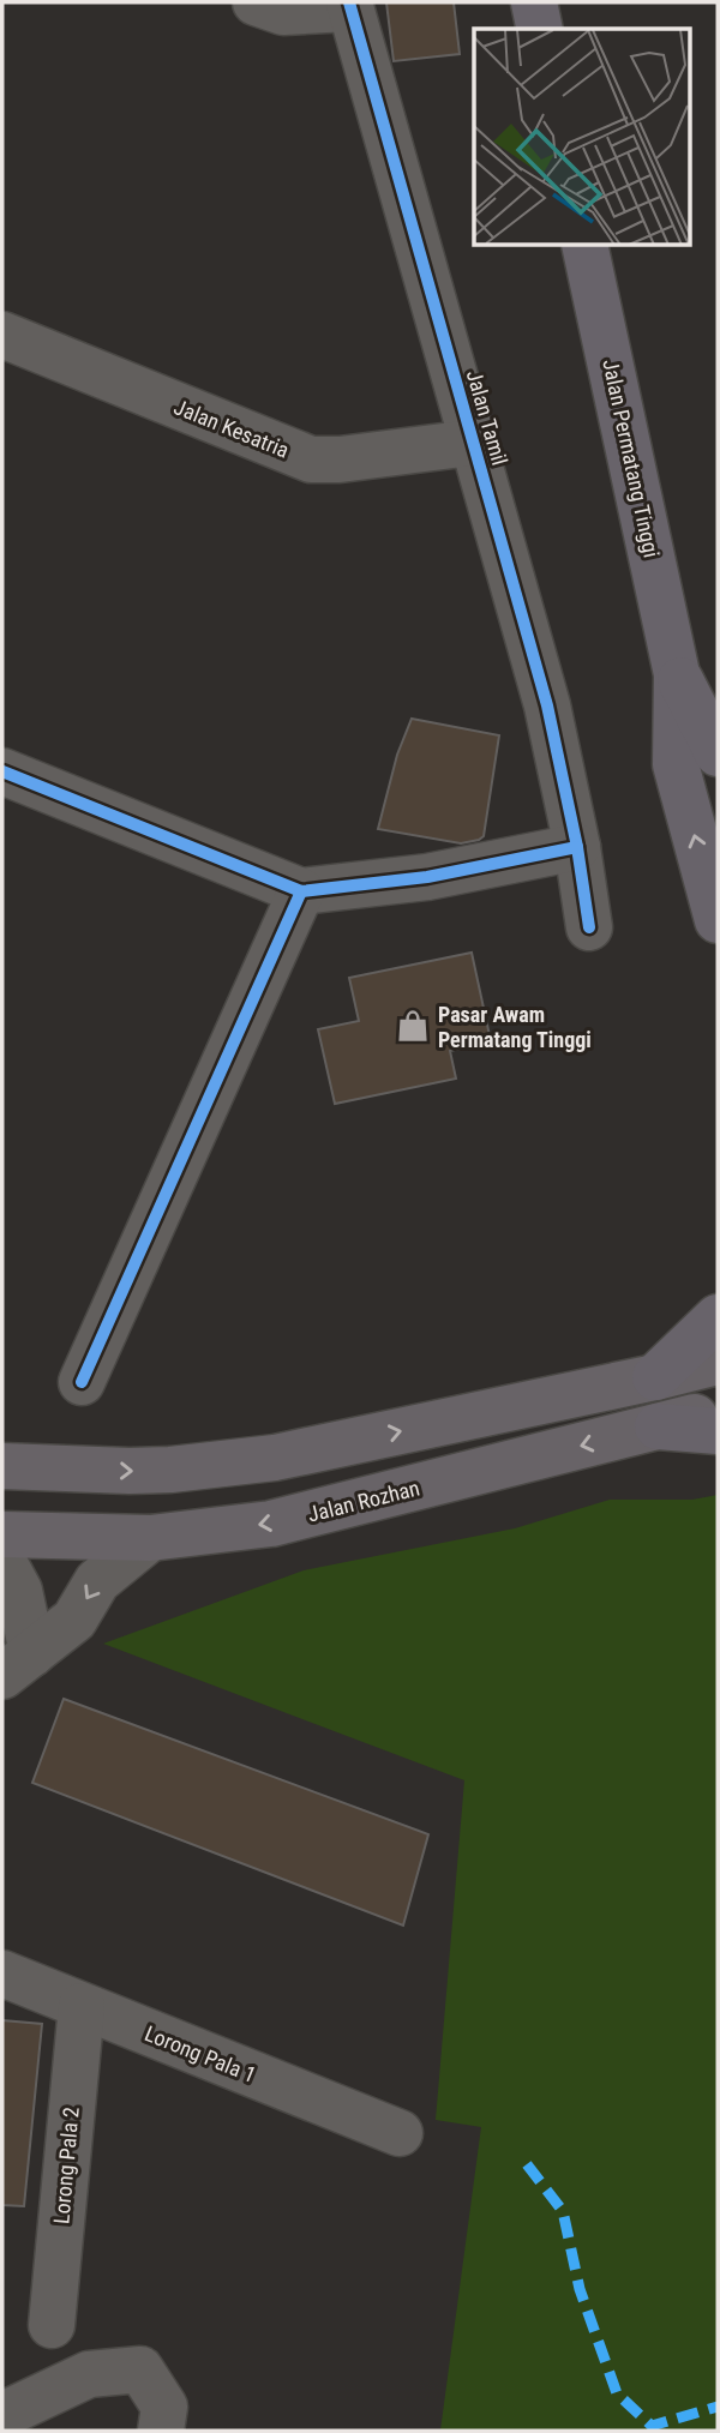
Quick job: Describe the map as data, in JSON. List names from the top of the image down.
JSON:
{
  "streets": {
    "highway": ["Jalan Permatang Tinggi"],
    "main road": ["Jalan Rozhan"],
    "street": [
      "Jalan Tamil",
      "Jalan Kesatria",
      "Lorong Pala 1",
      "Lorong Pala 2"
    ]
  },
  "crossings": [
    ["Jalan Tamil", "Jalan Kesatria"],
    ["Lorong Pala 1", "Lorong Pala 2"]
  ],
  "places": {
    "shop": ["Pasar Awam Permatang Tinggi"]
  }
}
